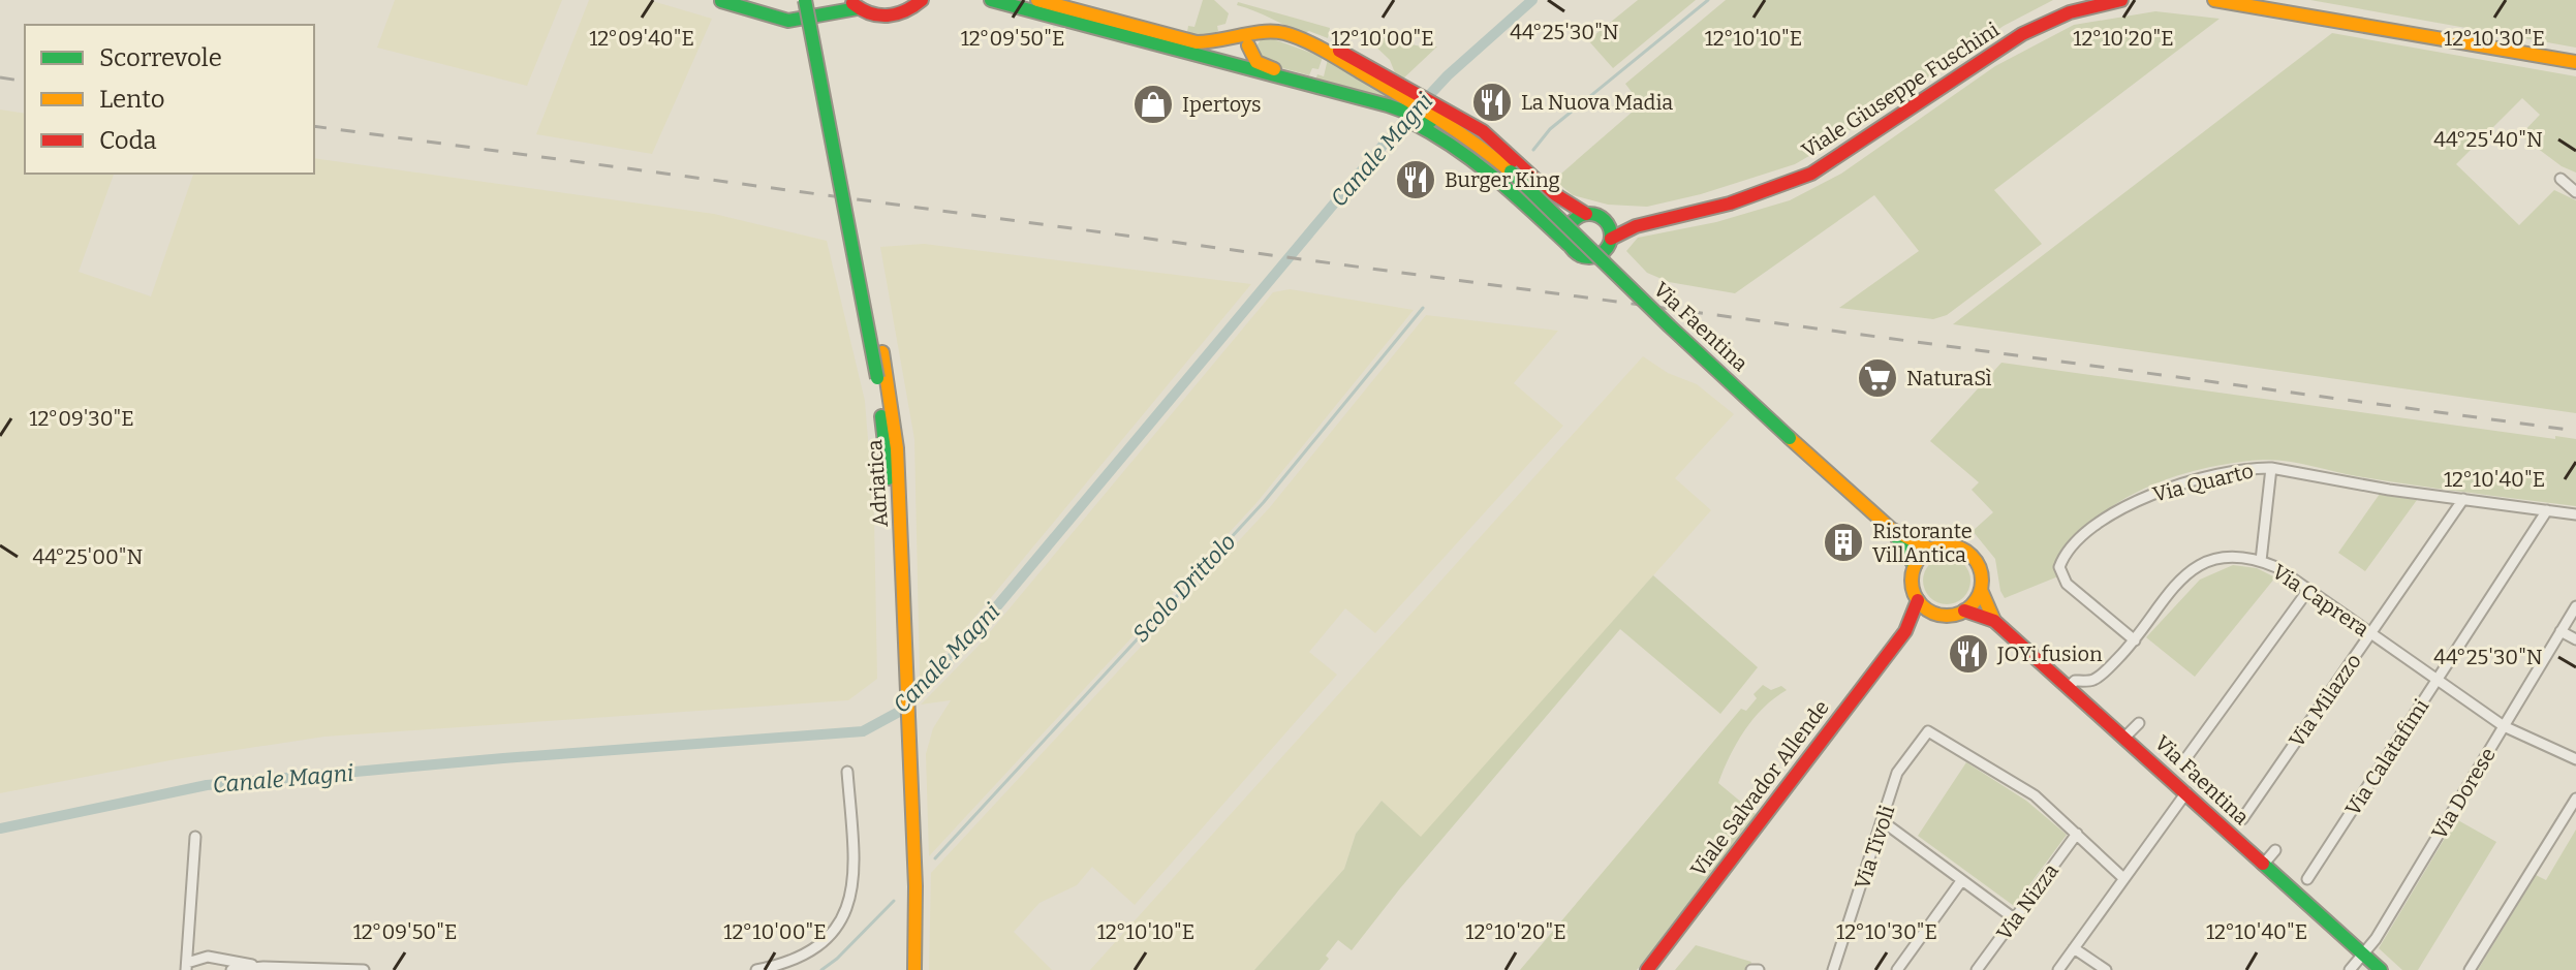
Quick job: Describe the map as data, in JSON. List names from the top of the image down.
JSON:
{
  "streets": {
    "main road": [
      "Viale Giuseppe Fuschini",
      "Via Faentina",
      "Adriatica",
      "Viale Salvador Allende"
    ],
    "street": [
      "Via Quarto",
      "Via Caprera",
      "Via Milazzo",
      "Via Calatafimi",
      "Via Dorese",
      "Via Tivoli",
      "Via Nizza"
    ]
  },
  "crossings": [
    ["Via Faentina", "Via Caprera"],
    ["Via Faentina", "Viale Salvador Allende"],
    ["Via Faentina", "Via Dorese"],
    ["Via Quarto", "Via Caprera"],
    ["Via Quarto", "Via Milazzo"],
    ["Via Quarto", "Via Calatafimi"],
    ["Via Caprera", "Via Milazzo"],
    ["Via Caprera", "Via Calatafimi"],
    ["Via Caprera", "Via Dorese"],
    ["Via Tivoli", "Via Nizza"]
  ],
  "water": ["Canale Magni", "Scolo Drittolo"],
  "places": {
    "restaurant": ["La Nuova Madia", "Burger King", "JOYi fusion"],
    "shop": ["Ipertoys"],
    "supermarket": ["NaturaSì"],
    "building": ["Ristorante VillAntica"]
  },
  "legend": ["Scorrevole", "Lento", "Coda"],
  "coordinates": [
    "44°25'30\"N",
    "12°10'20\"E",
    "12°10'30\"E",
    "12°09'40\"E",
    "12°09'50\"E",
    "12°10'00\"E",
    "12°10'10\"E",
    "44°25'40\"N",
    "12°09'30\"E",
    "12°10'40\"E",
    "44°25'00\"N"
  ]
}
